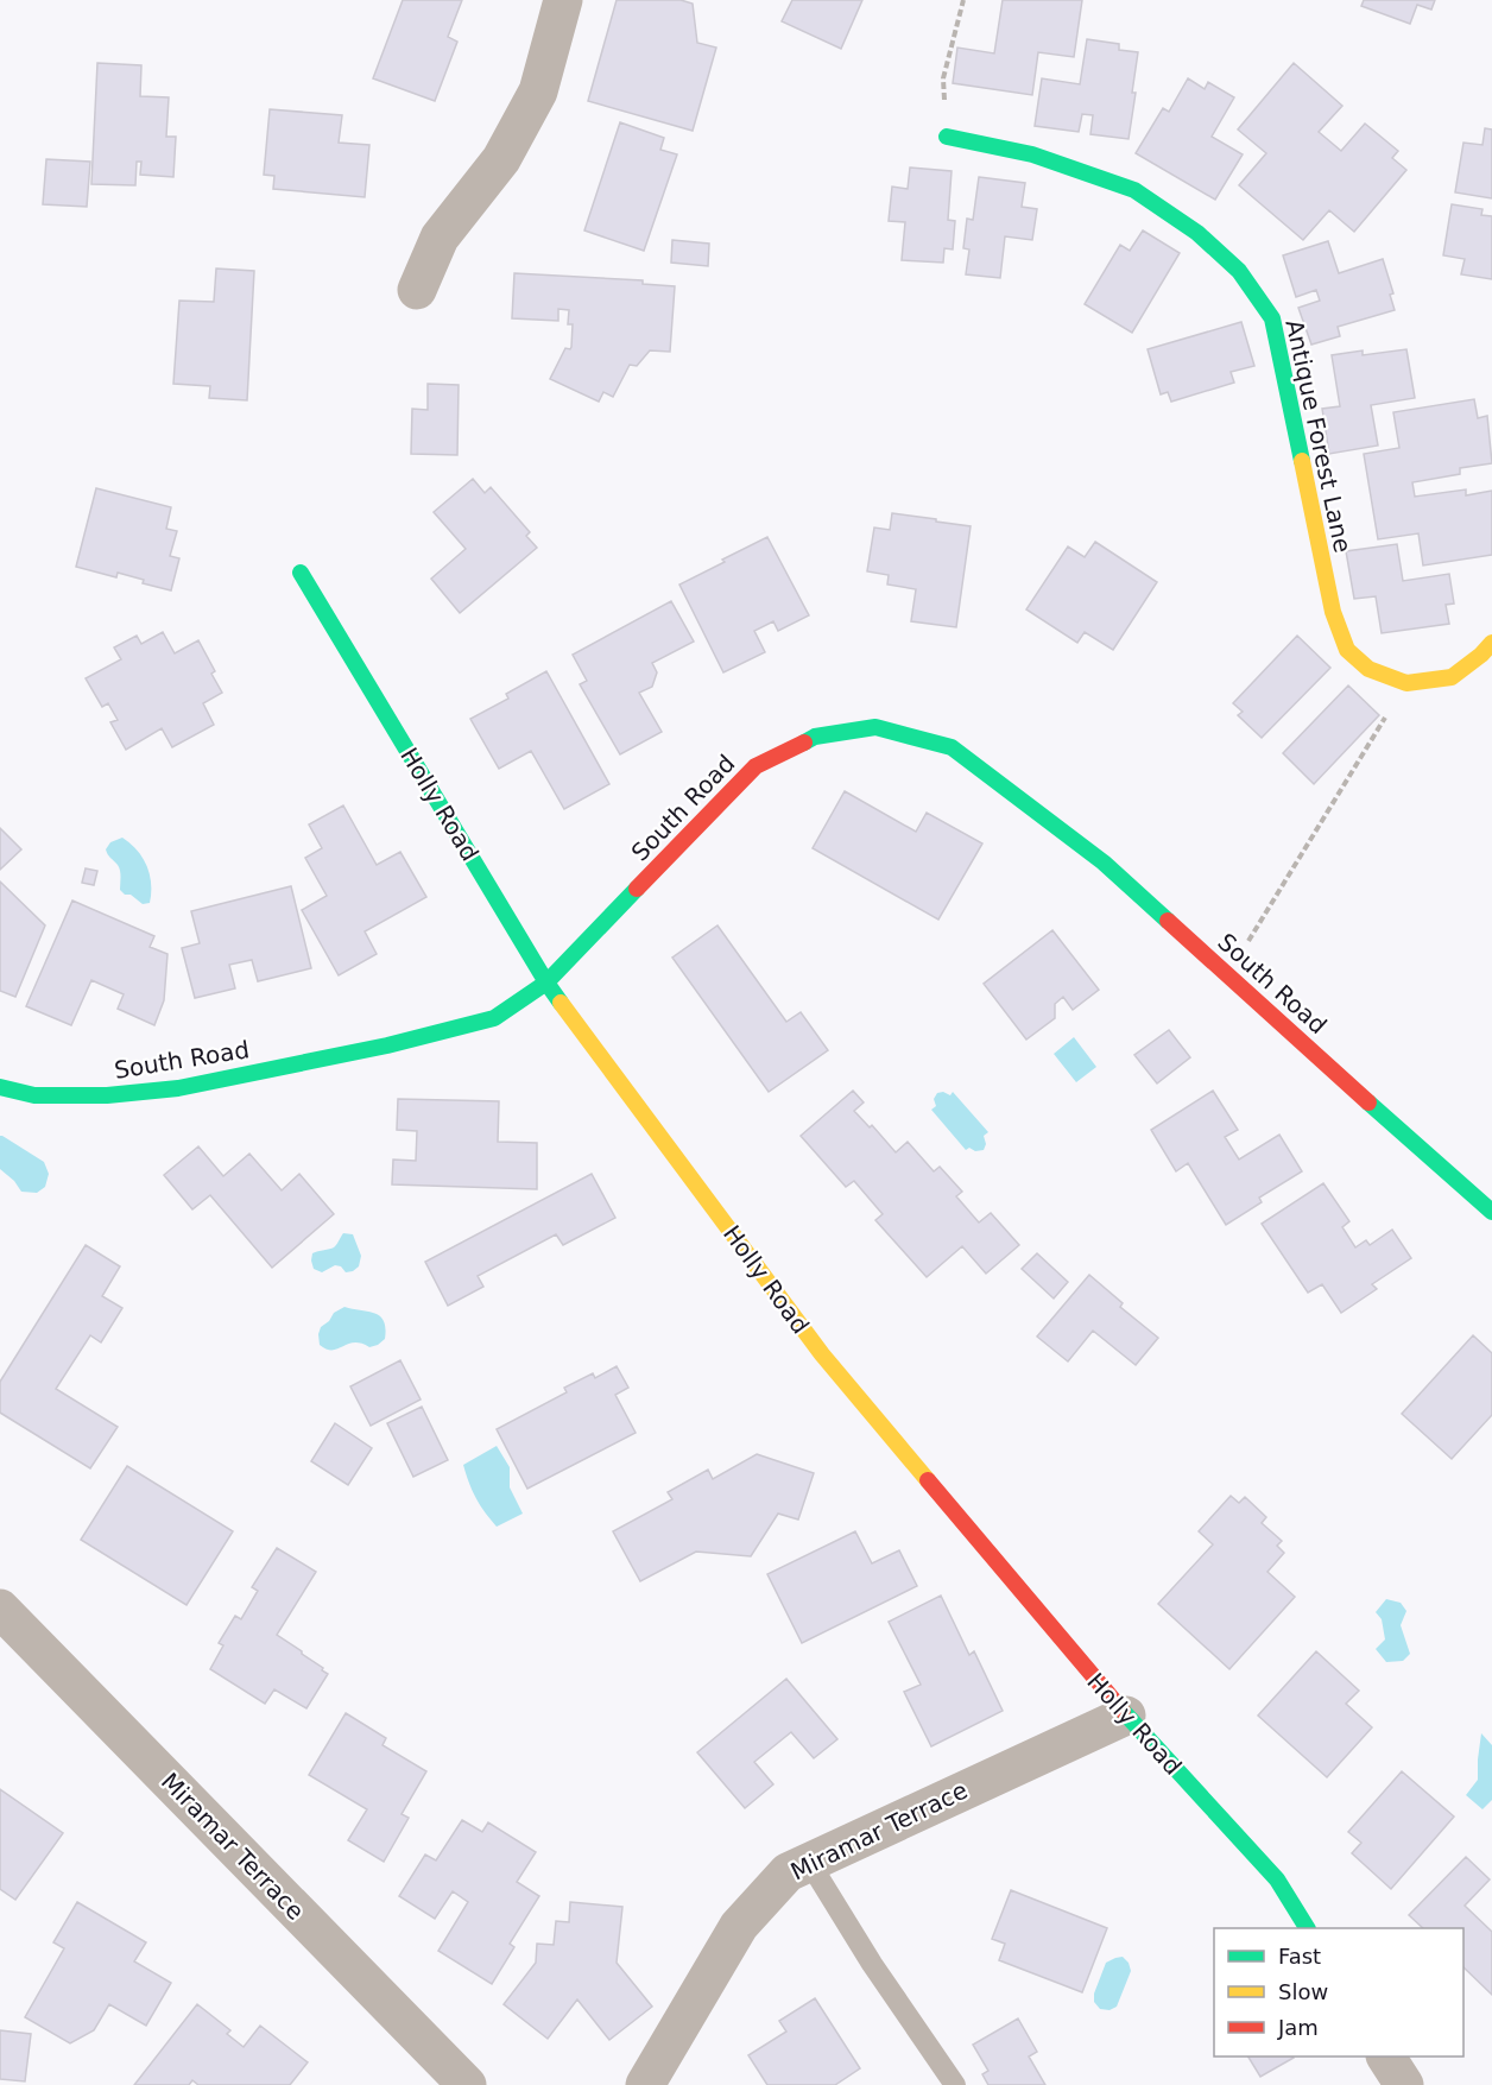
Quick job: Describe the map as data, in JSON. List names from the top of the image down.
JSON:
{
  "streets": {
    "street": [
      "Antique Forest Lane",
      "Holly Road",
      "South Road",
      "Miramar Terrace"
    ]
  },
  "crossings": [
    ["Holly Road", "South Road"],
    ["Holly Road", "Miramar Terrace"]
  ],
  "legend": ["Fast", "Slow", "Jam"]
}
